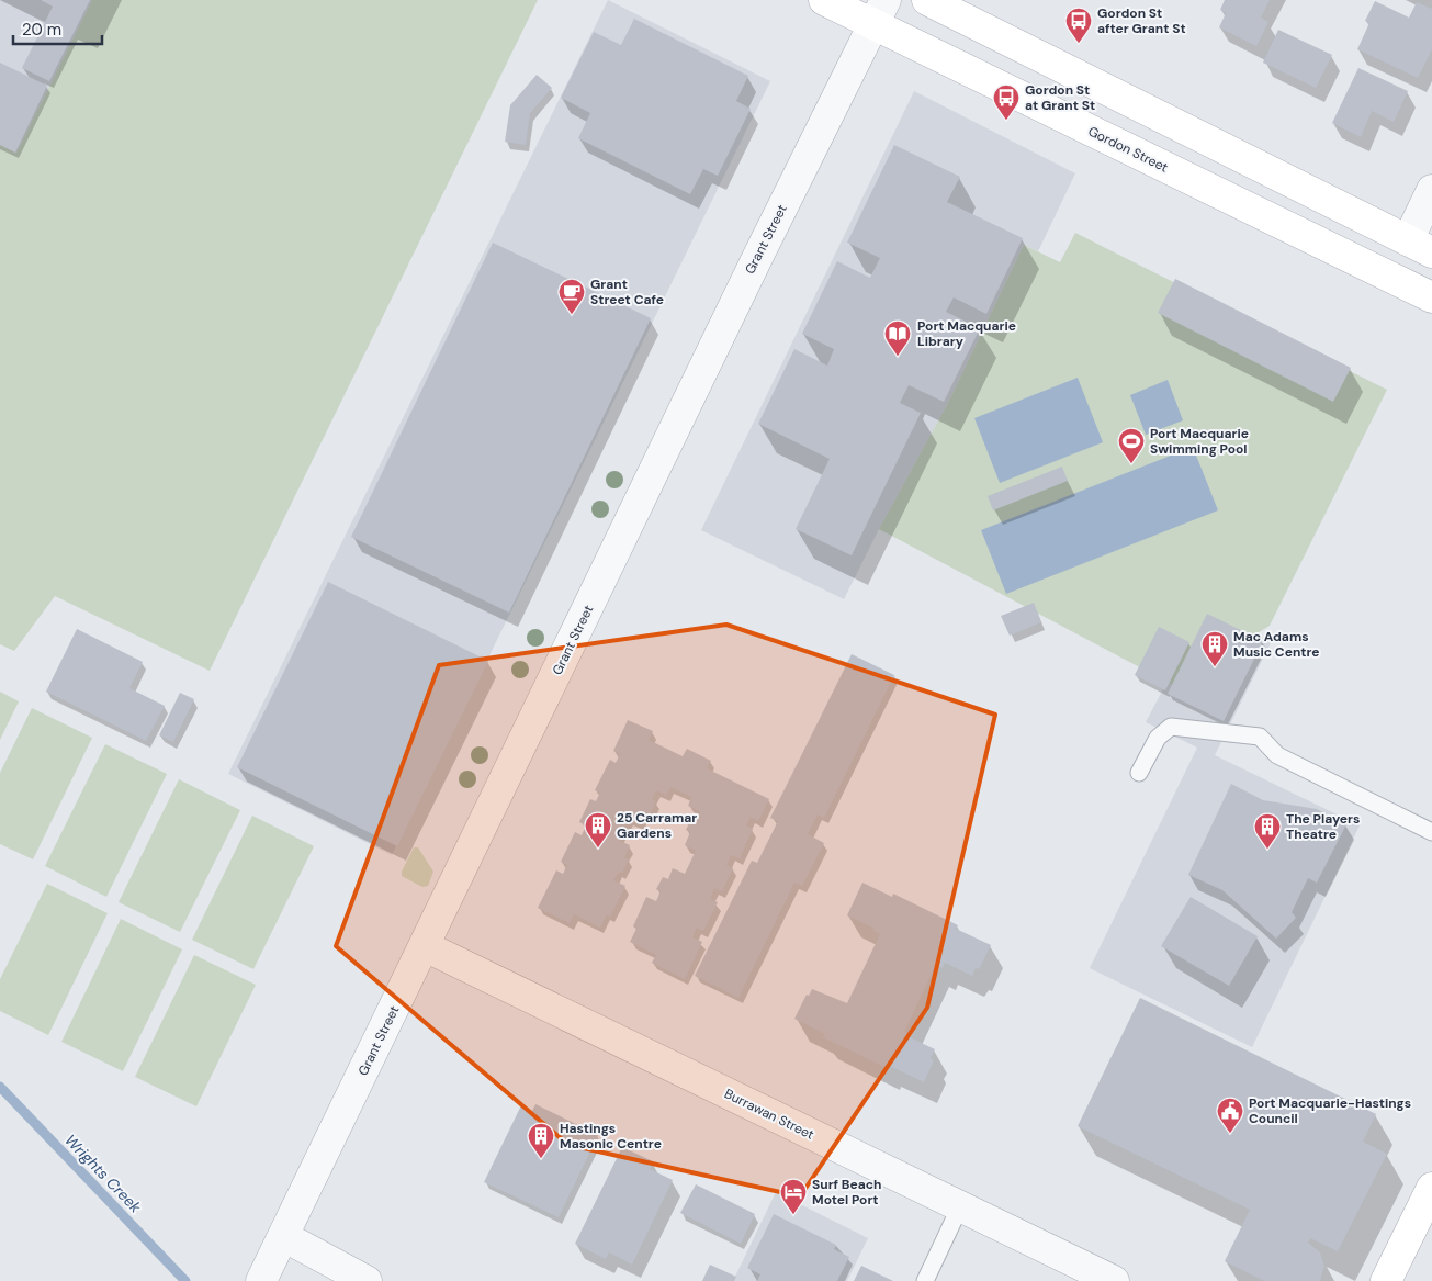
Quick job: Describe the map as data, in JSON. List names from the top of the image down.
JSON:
{
  "streets": {
    "main road": ["Gordon Street"],
    "street": ["Grant Street", "Burrawan Street"]
  },
  "crossings": [
    ["Gordon Street", "Grant Street"],
    ["Grant Street", "Burrawan Street"]
  ],
  "water": ["Wrights Creek"],
  "places": {
    "bus stop": ["Gordon St after Grant St", "Gordon St at Grant St"],
    "cafe": ["Grant Street Cafe"],
    "library": ["Port Macquarie Library"],
    "sports": ["Port Macquarie Swimming Pool"],
    "building": [
      "Mac Adams Music Centre",
      "25 Carramar Gardens",
      "The Players Theatre",
      "Hastings Masonic Centre"
    ],
    "public building": ["Port Macquarie-Hastings Council"],
    "hotel": ["Surf Beach Motel Port"]
  },
  "scale_bar": "20 m"
}
